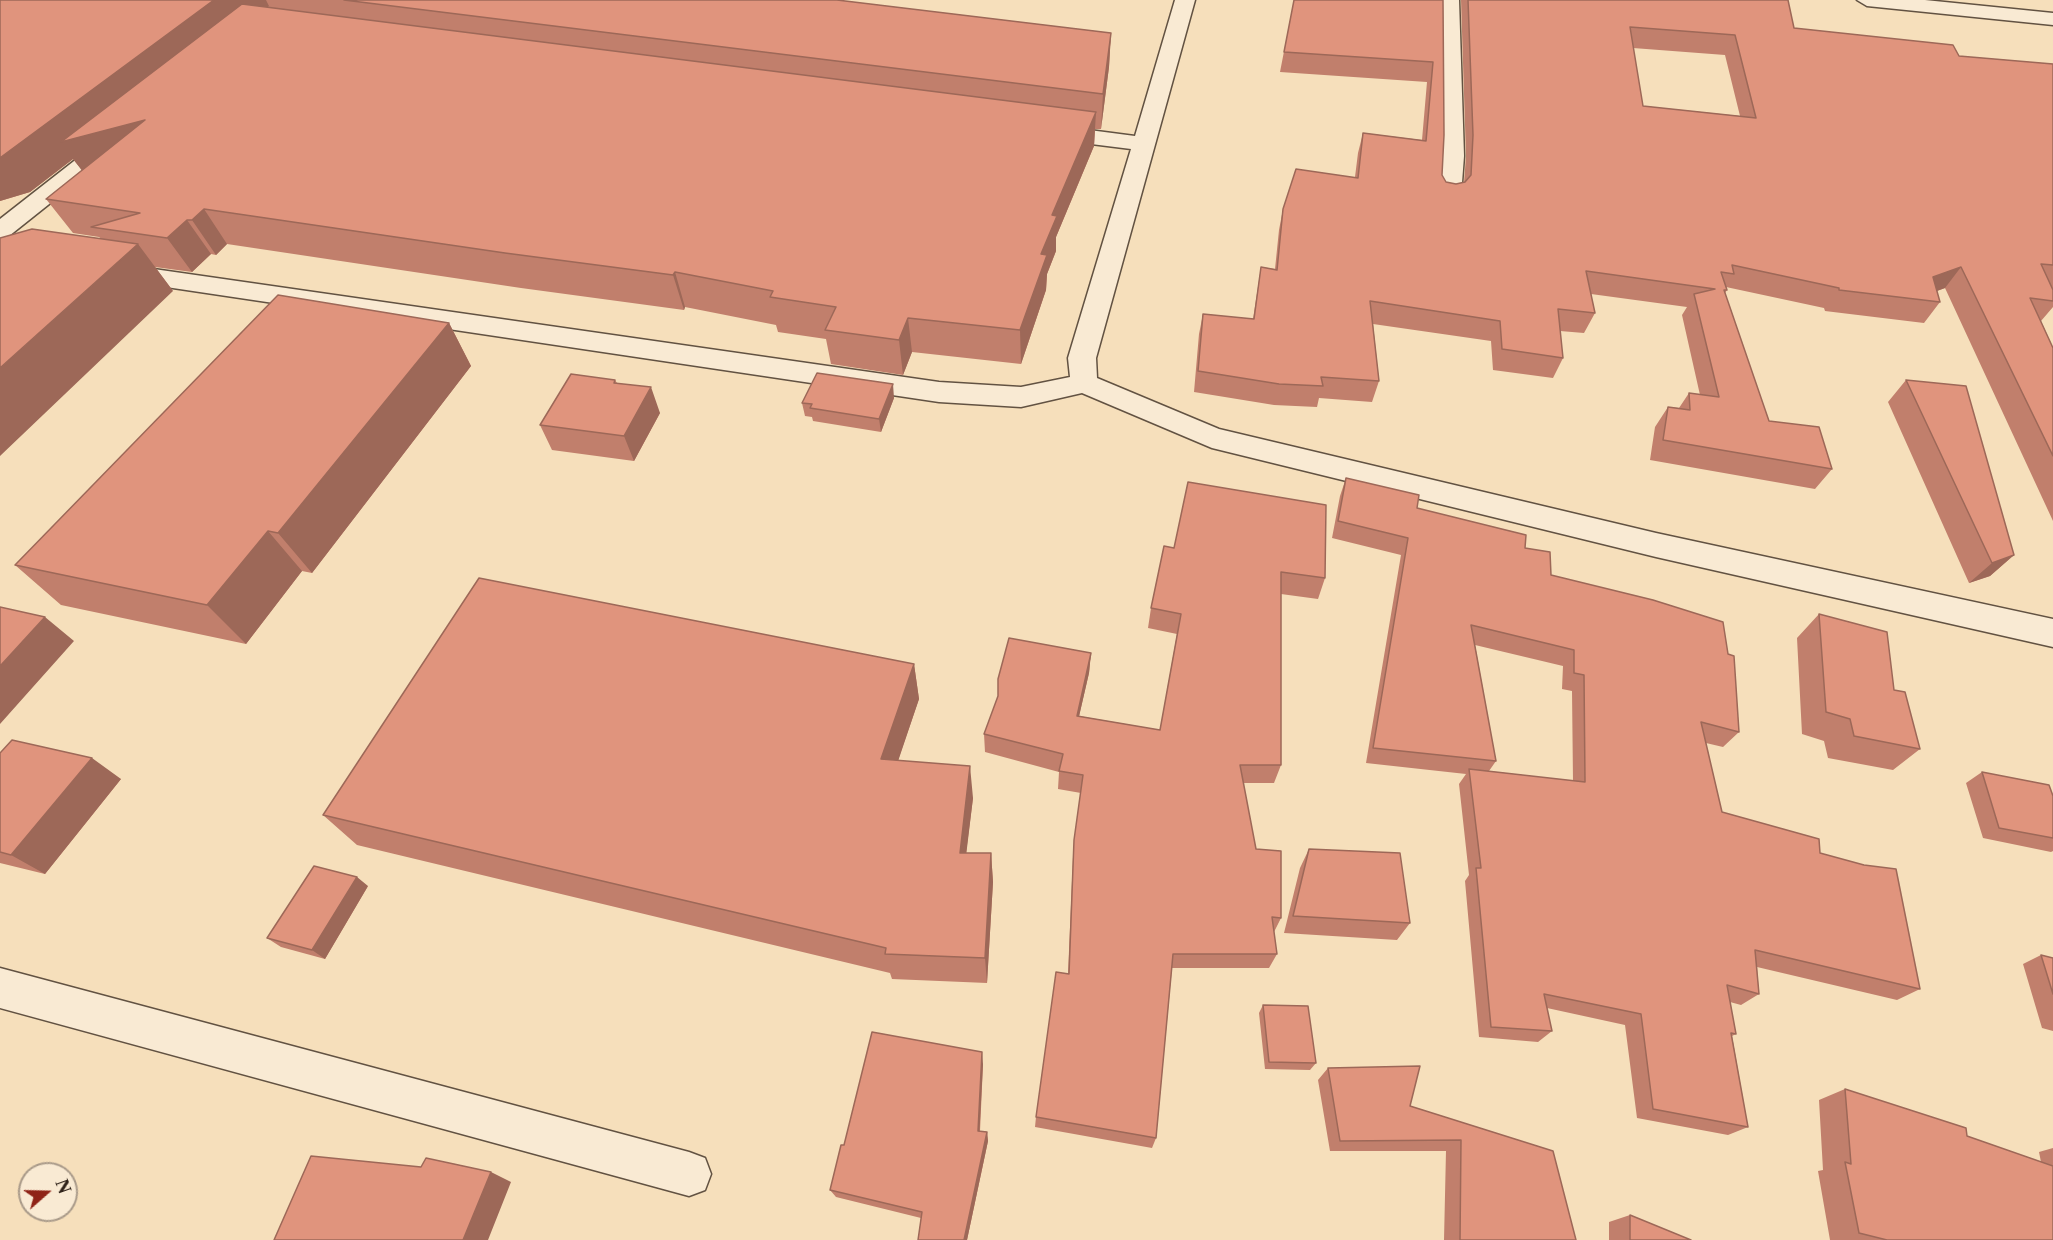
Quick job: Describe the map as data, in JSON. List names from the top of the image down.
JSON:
{
  "north": "right"
}
